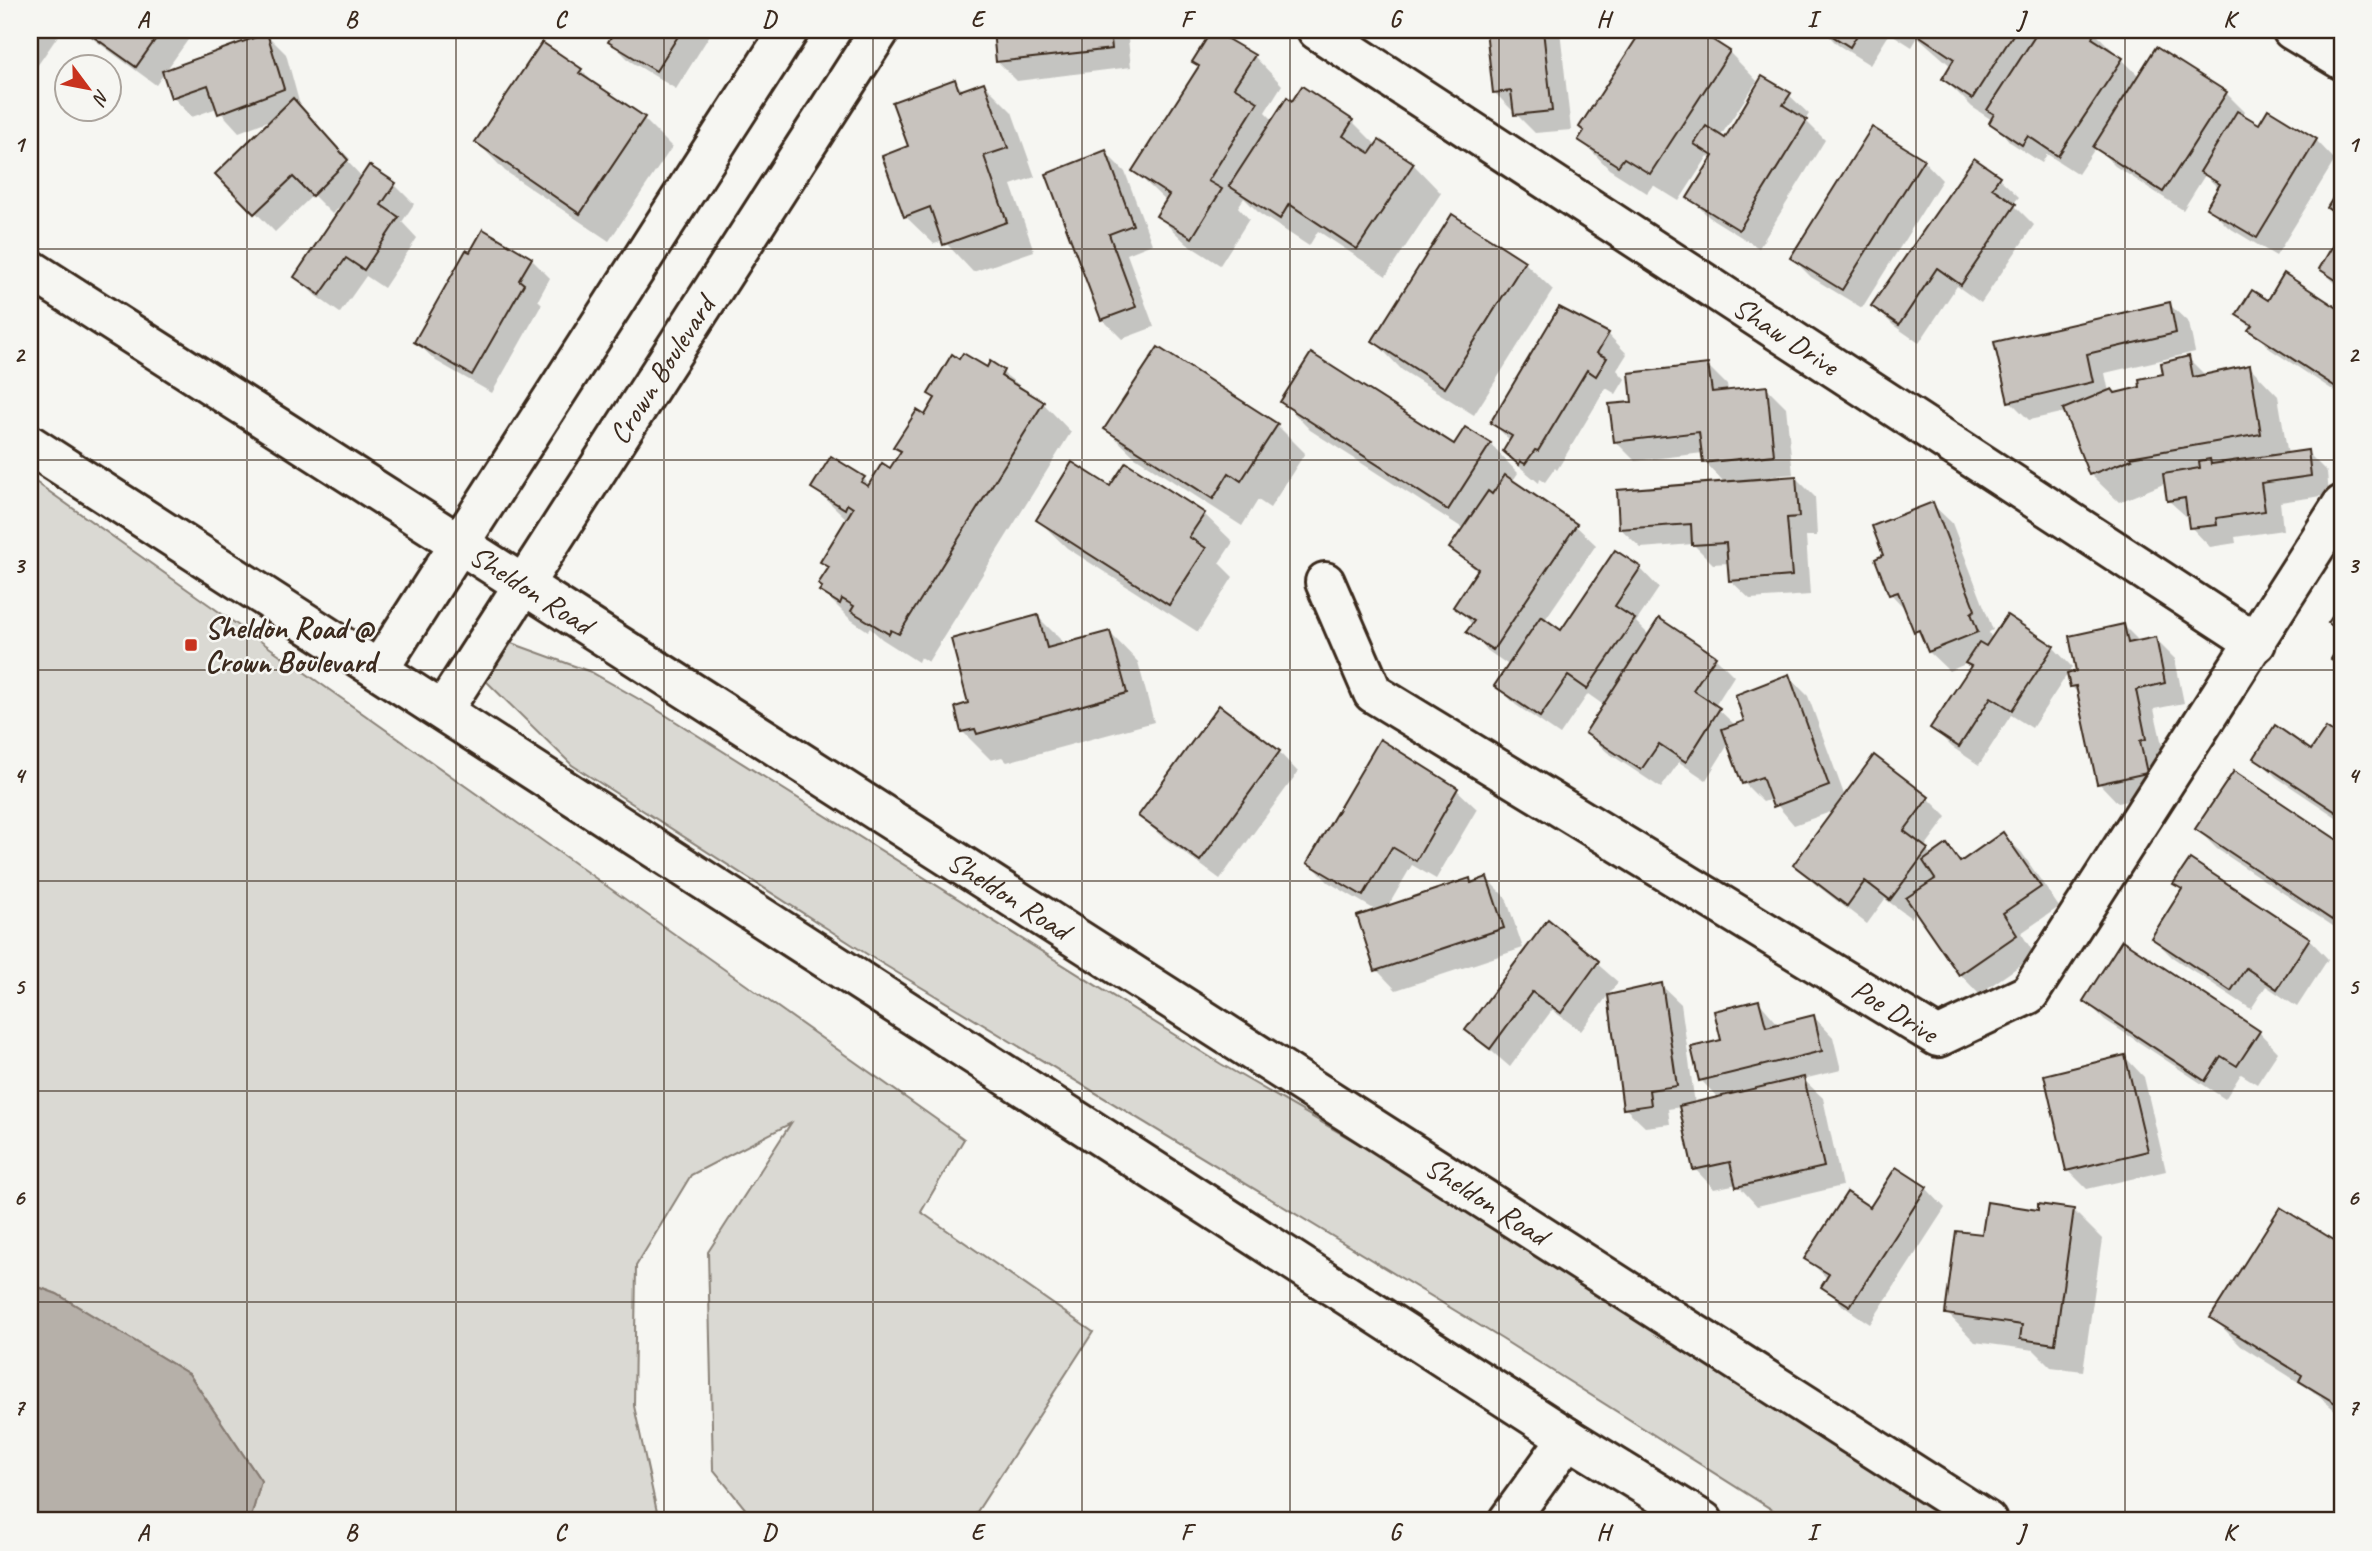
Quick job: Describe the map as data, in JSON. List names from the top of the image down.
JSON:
{
  "streets": {
    "main road": [
      "Shaw Drive",
      "Crown Boulevard",
      "Sheldon Road",
      "Poe Drive"
    ]
  },
  "crossings": [
    ["Shaw Drive", "Poe Drive"],
    ["Crown Boulevard", "Sheldon Road"]
  ],
  "places": {
    "transit": ["Sheldon Road @ Crown Boulevard"]
  },
  "north": "bottom right",
  "grid": {
    "columns": [
      "A",
      "B",
      "C",
      "D",
      "E",
      "F",
      "G",
      "H",
      "I",
      "J",
      "K"
    ],
    "rows": [
      "1",
      "2",
      "3",
      "4",
      "5",
      "6",
      "7"
    ]
  }
}
